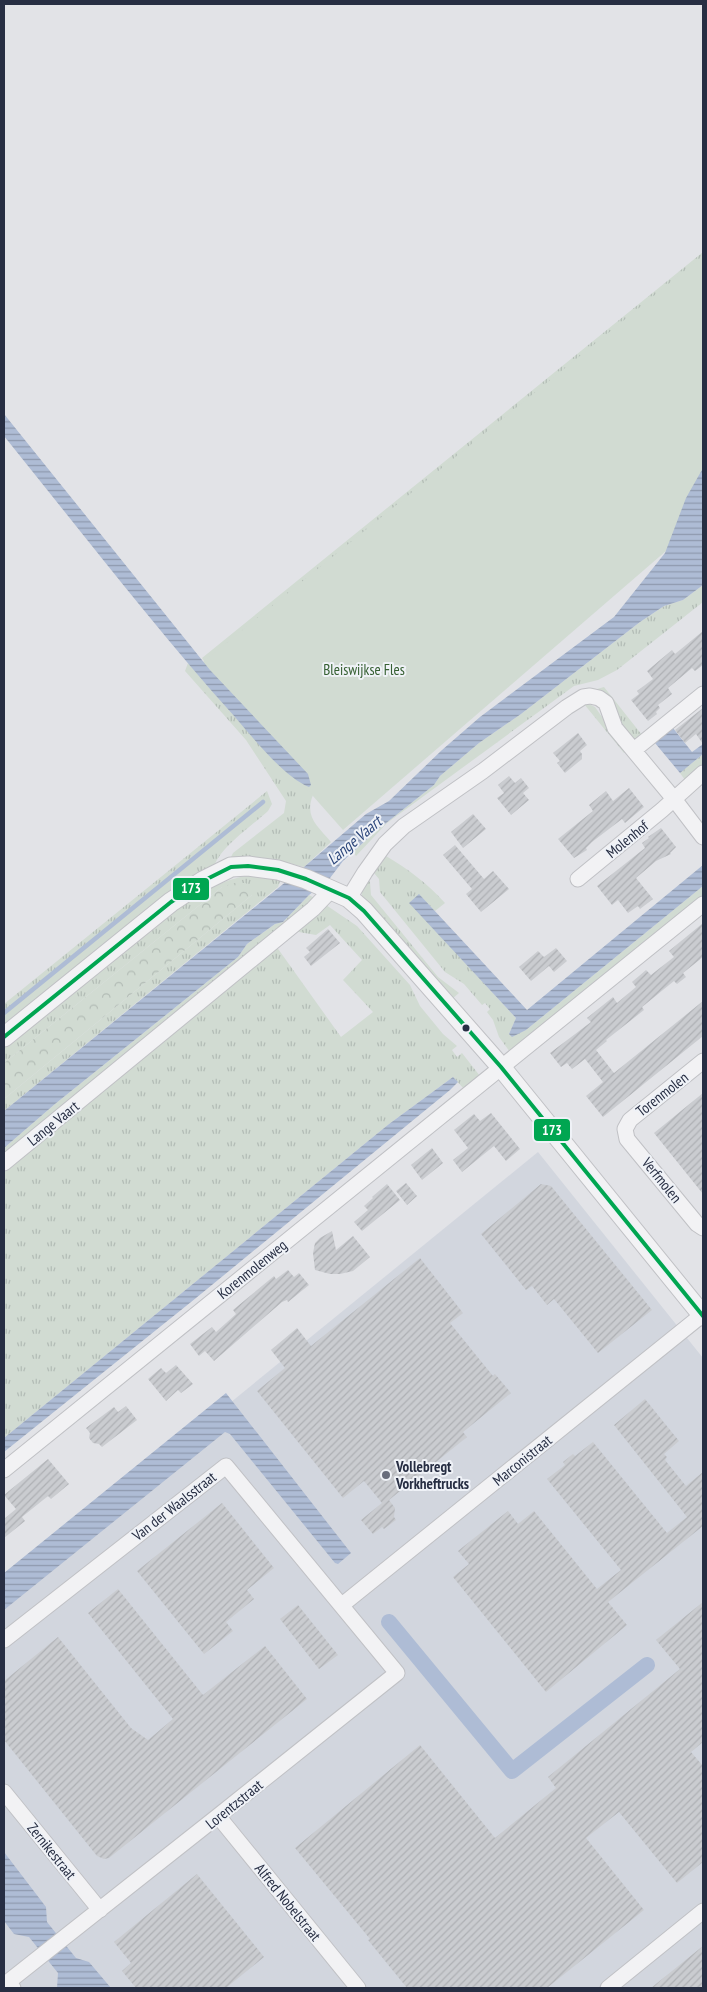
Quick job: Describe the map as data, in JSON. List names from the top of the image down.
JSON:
{
  "streets": {
    "street": [
      "Molenhof",
      "Torenmolen",
      "Lange Vaart",
      "Verfmolen",
      "Korenmolenweg",
      "Marconistraat",
      "Van der Waalsstraat",
      "Lorentzstraat",
      "Zernikestraat",
      "Alfred Nobelstraat"
    ]
  },
  "crossings": [
    ["Torenmolen", "Verfmolen"],
    ["Marconistraat", "Van der Waalsstraat"],
    ["Marconistraat", "Lorentzstraat"],
    ["Van der Waalsstraat", "Lorentzstraat"],
    ["Lorentzstraat", "Zernikestraat"],
    ["Lorentzstraat", "Alfred Nobelstraat"]
  ],
  "water": ["Lange Vaart"],
  "parks": ["Bleiswijkse Fles"],
  "places": ["Vollebregt Vorkheftrucks"],
  "lines": ["transit line 173"]
}
